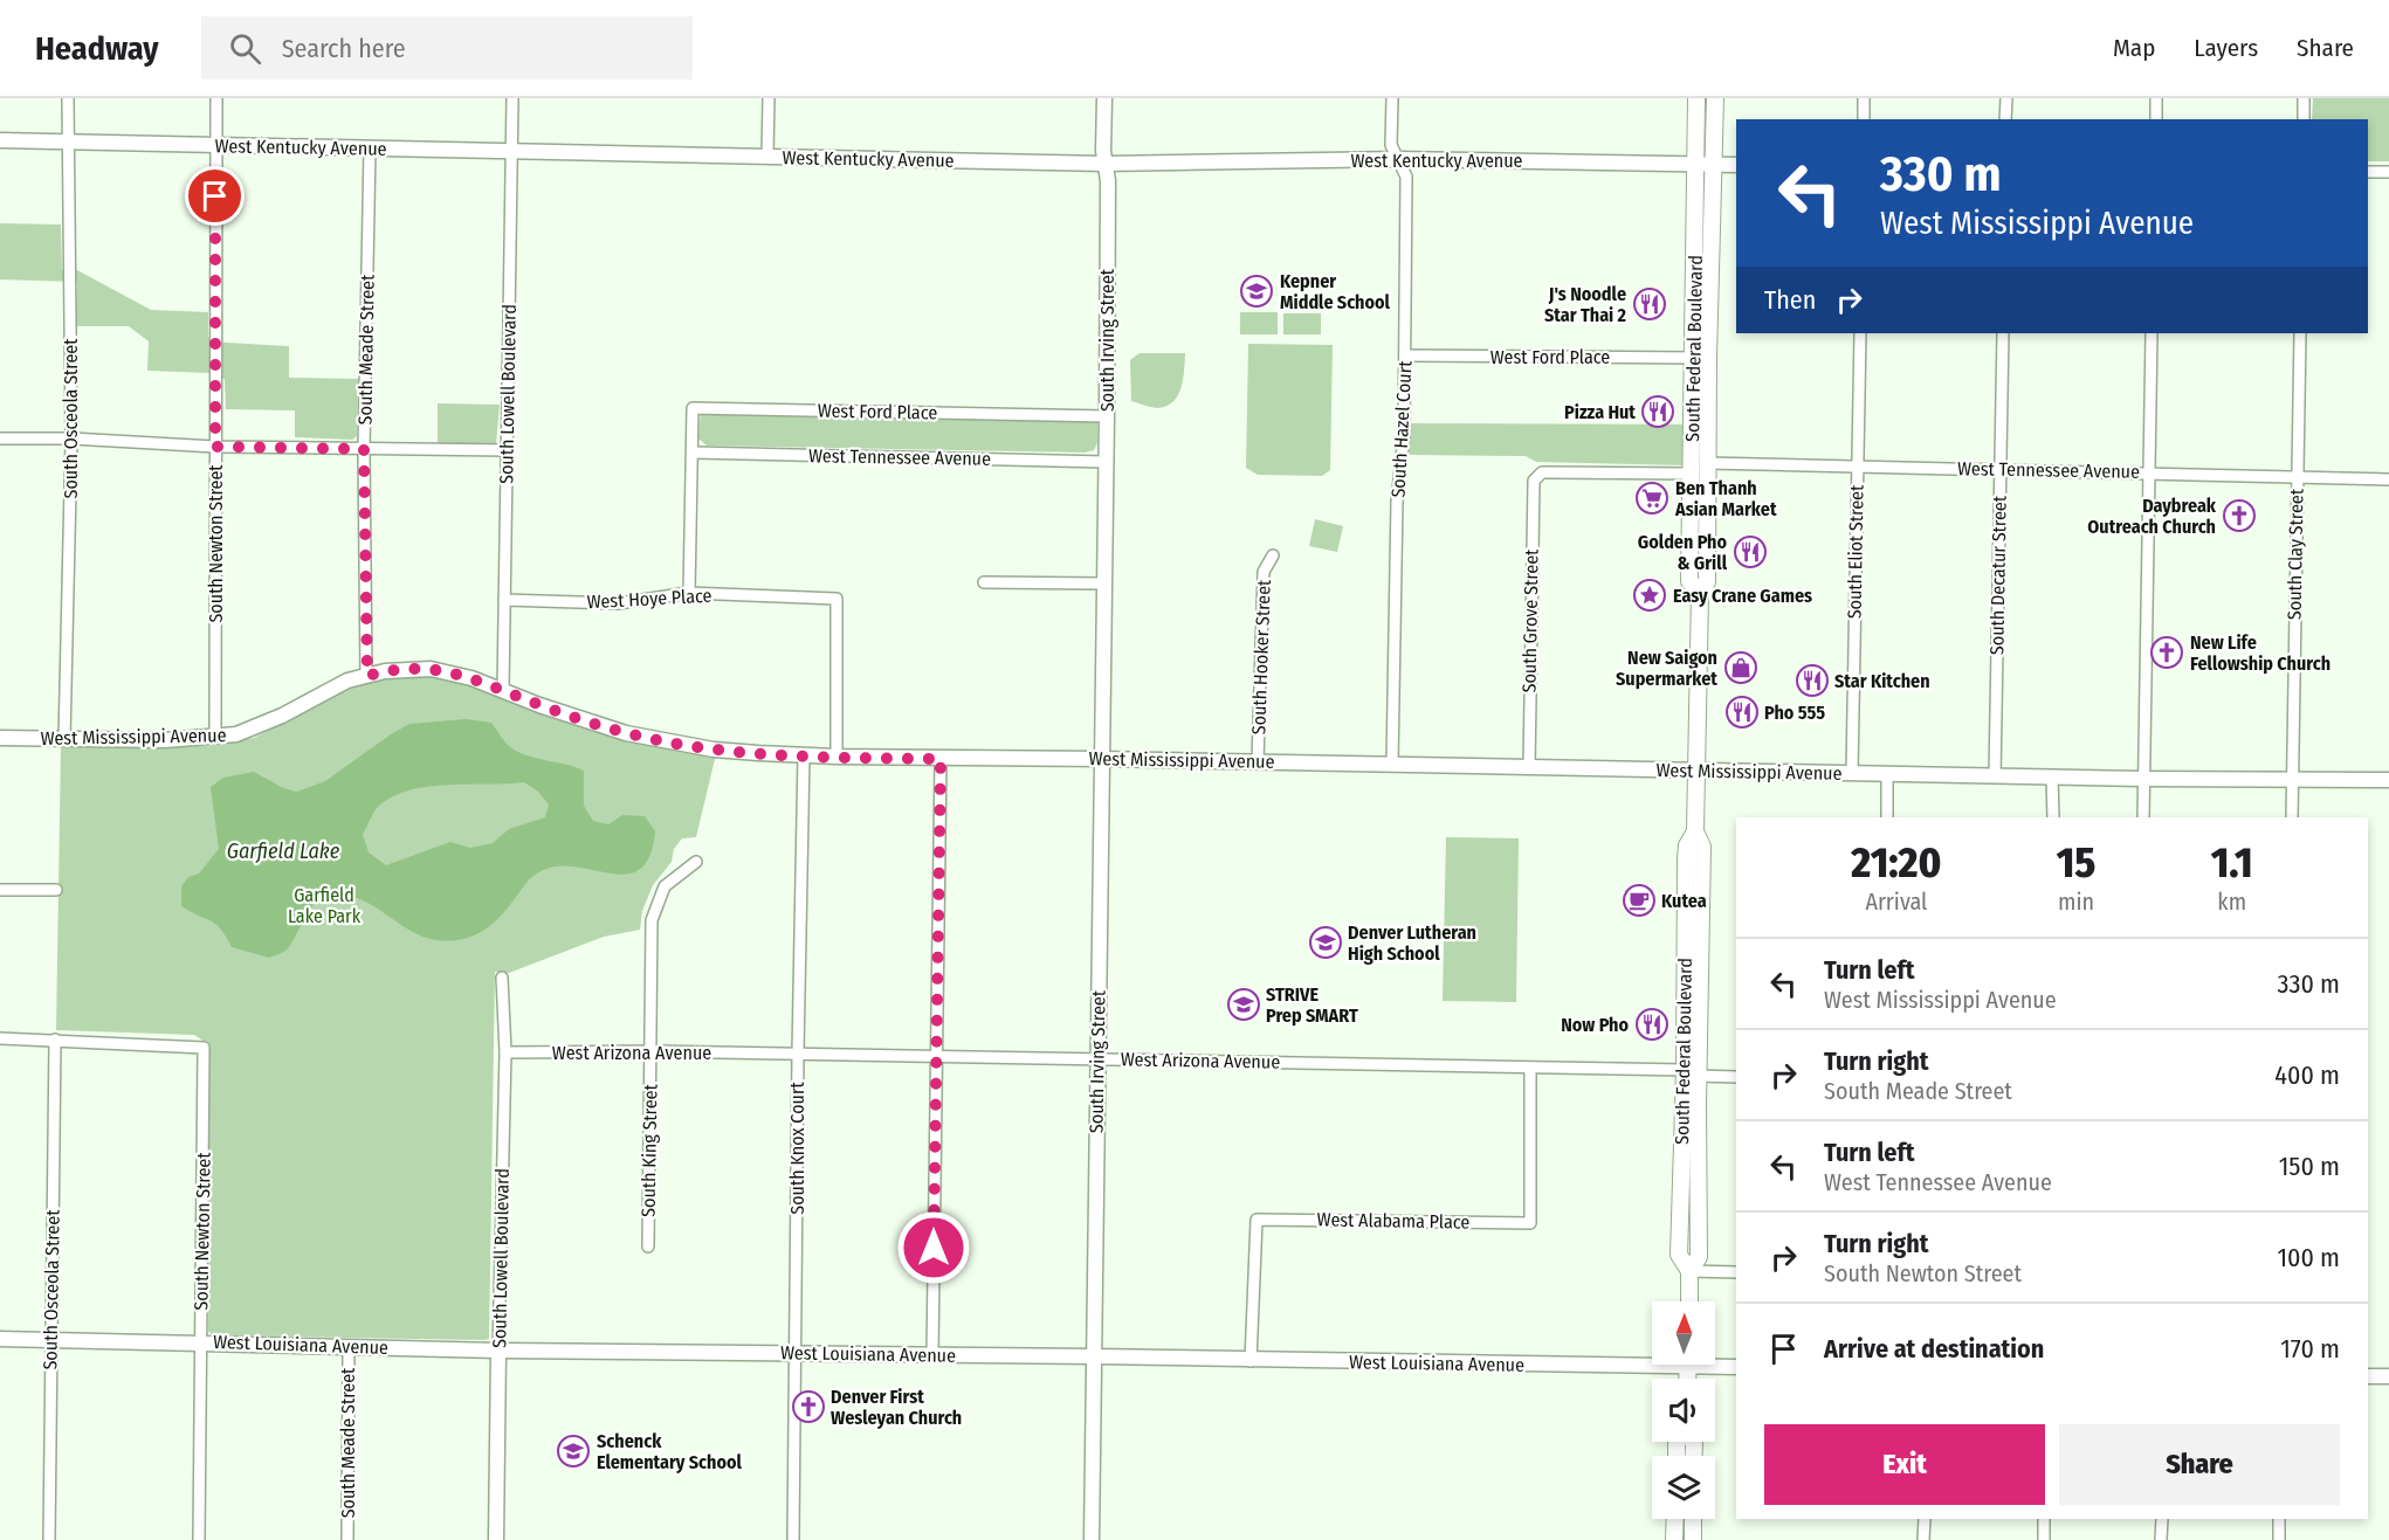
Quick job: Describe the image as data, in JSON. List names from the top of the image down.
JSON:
{
  "streets": {
    "main road": ["South Federal Boulevard"],
    "street": [
      "West Kentucky Avenue",
      "South Irving Street",
      "South Meade Street",
      "West Ford Place",
      "South Lowell Boulevard",
      "South Osceola Street",
      "South Hazel Court",
      "West Tennessee Avenue",
      "South Newton Street",
      "South Eliot Street",
      "South Clay Street",
      "South Decatur Street",
      "West Hoye Place",
      "South Grove Street",
      "South Hooker Street",
      "West Mississippi Avenue",
      "West Arizona Avenue",
      "South Knox Court",
      "South King Street",
      "West Alabama Place",
      "West Louisiana Avenue"
    ]
  },
  "crossings": [
    ["West Kentucky Avenue", "South Irving Street"],
    ["West Kentucky Avenue", "South Federal Boulevard"],
    ["West Kentucky Avenue", "South Meade Street"],
    ["West Kentucky Avenue", "South Lowell Boulevard"],
    ["West Kentucky Avenue", "South Osceola Street"],
    ["West Kentucky Avenue", "South Hazel Court"],
    ["West Kentucky Avenue", "South Newton Street"],
    ["South Irving Street", "West Ford Place"],
    ["South Irving Street", "West Tennessee Avenue"],
    ["South Irving Street", "West Mississippi Avenue"],
    ["South Irving Street", "West Arizona Avenue"],
    ["South Irving Street", "West Louisiana Avenue"],
    ["South Federal Boulevard", "West Ford Place"],
    ["South Federal Boulevard", "West Tennessee Avenue"],
    ["South Federal Boulevard", "South Grove Street"],
    ["South Federal Boulevard", "West Mississippi Avenue"],
    ["South Federal Boulevard", "West Arizona Avenue"],
    ["South Meade Street", "West Mississippi Avenue"],
    ["South Meade Street", "West Louisiana Avenue"],
    ["West Ford Place", "South Hazel Court"],
    ["West Ford Place", "West Tennessee Avenue"],
    ["South Lowell Boulevard", "West Hoye Place"],
    ["South Lowell Boulevard", "West Mississippi Avenue"],
    ["South Lowell Boulevard", "West Arizona Avenue"],
    ["South Lowell Boulevard", "West Louisiana Avenue"],
    ["South Osceola Street", "South Newton Street"],
    ["South Osceola Street", "West Mississippi Avenue"],
    ["South Osceola Street", "West Louisiana Avenue"],
    ["South Hazel Court", "West Mississippi Avenue"],
    ["West Tennessee Avenue", "South Eliot Street"],
    ["West Tennessee Avenue", "South Clay Street"],
    ["West Tennessee Avenue", "South Decatur Street"],
    ["South Newton Street", "West Mississippi Avenue"],
    ["South Newton Street", "West Louisiana Avenue"],
    ["South Eliot Street", "West Mississippi Avenue"],
    ["South Clay Street", "West Mississippi Avenue"],
    ["South Decatur Street", "West Mississippi Avenue"],
    ["West Hoye Place", "West Mississippi Avenue"],
    ["South Grove Street", "West Mississippi Avenue"],
    ["South Hooker Street", "West Mississippi Avenue"],
    ["West Mississippi Avenue", "South Knox Court"],
    ["West Arizona Avenue", "South Knox Court"],
    ["West Arizona Avenue", "South King Street"],
    ["West Arizona Avenue", "West Alabama Place"],
    ["South Knox Court", "West Louisiana Avenue"],
    ["West Alabama Place", "West Louisiana Avenue"]
  ],
  "water": ["Garfield Lake"],
  "parks": ["Garfield Lake Park"],
  "places": {
    "school or university": [
      "Kepner Middle School",
      "Denver Lutheran High School",
      "STRIVE Prep SMART",
      "Schenck Elementary School"
    ],
    "restaurant": [
      "J's Noodle Star Thai 2",
      "Pizza Hut",
      "Golden Pho & Grill",
      "Star Kitchen",
      "Pho 555",
      "Now Pho"
    ],
    "supermarket": ["Ben Thanh Asian Market"],
    "church": ["Daybreak Outreach Church", "New Life Fellowship Church", "Denver First Wesleyan Church"],
    "place": ["Easy Crane Games"],
    "shop": ["New Saigon Supermarket"],
    "cafe": ["Kutea"]
  },
  "north": "top",
  "page": {
    "header": "Headway",
    "search": "Search here",
    "nav": ["Map", "Layers", "Share"],
    "turn": ["330 m", "West Mississippi Avenue"],
    "then": "Then",
    "eta": [
      "21:20",
      "Arrival",
      "15",
      "min",
      "1.1",
      "km"
    ],
    "list": [
      {
        "name": "Turn left",
        "note": "West Mississippi Avenue",
        "value": "330 m"
      },
      {
        "name": "Turn right",
        "note": "South Meade Street",
        "value": "400 m"
      },
      {
        "name": "Turn left",
        "note": "West Tennessee Avenue",
        "value": "150 m"
      },
      {
        "name": "Turn right",
        "note": "South Newton Street",
        "value": "100 m"
      },
      {
        "name": "Arrive at destination",
        "value": "170 m"
      }
    ],
    "buttons": ["Exit", "Share"]
  }
}
